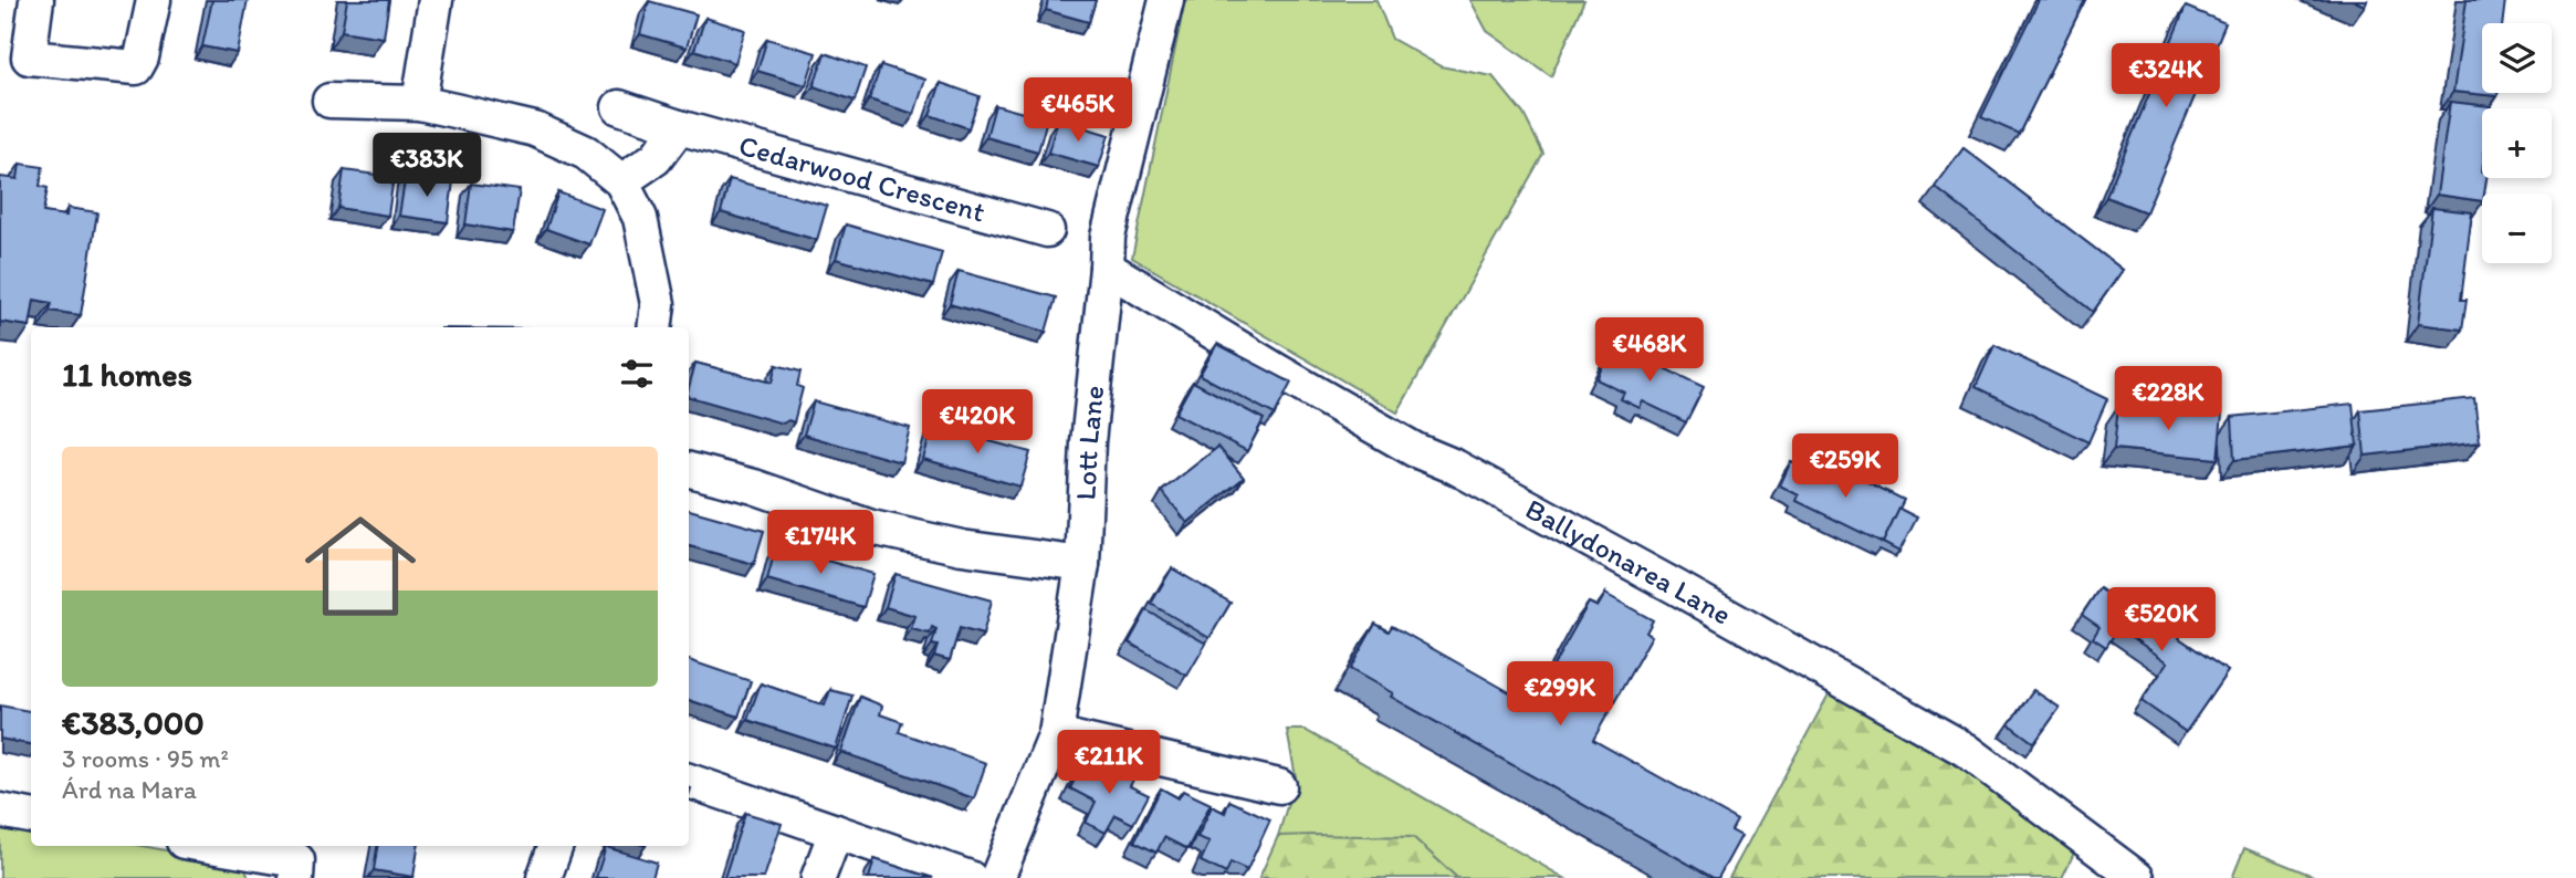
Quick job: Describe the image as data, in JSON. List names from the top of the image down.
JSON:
{
  "streets": {
    "street": ["Cedarwood Crescent", "Lott Lane", "Ballydonarea Lane"]
  },
  "crossings": [
    ["Lott Lane", "Ballydonarea Lane"]
  ],
  "page": {
    "map_buttons": ["+", "−"],
    "price": [
      "€324K",
      "€465K",
      "€383K",
      "€468K",
      "€228K",
      "€420K",
      "€259K",
      "€174K",
      "€520K",
      "€299K",
      "€211K"
    ],
    "heading": "11 homes",
    "list": [
      {
        "name": "€383,000",
        "note": "3 rooms · 95 m² · Árd na Mara"
      }
    ]
  }
}
